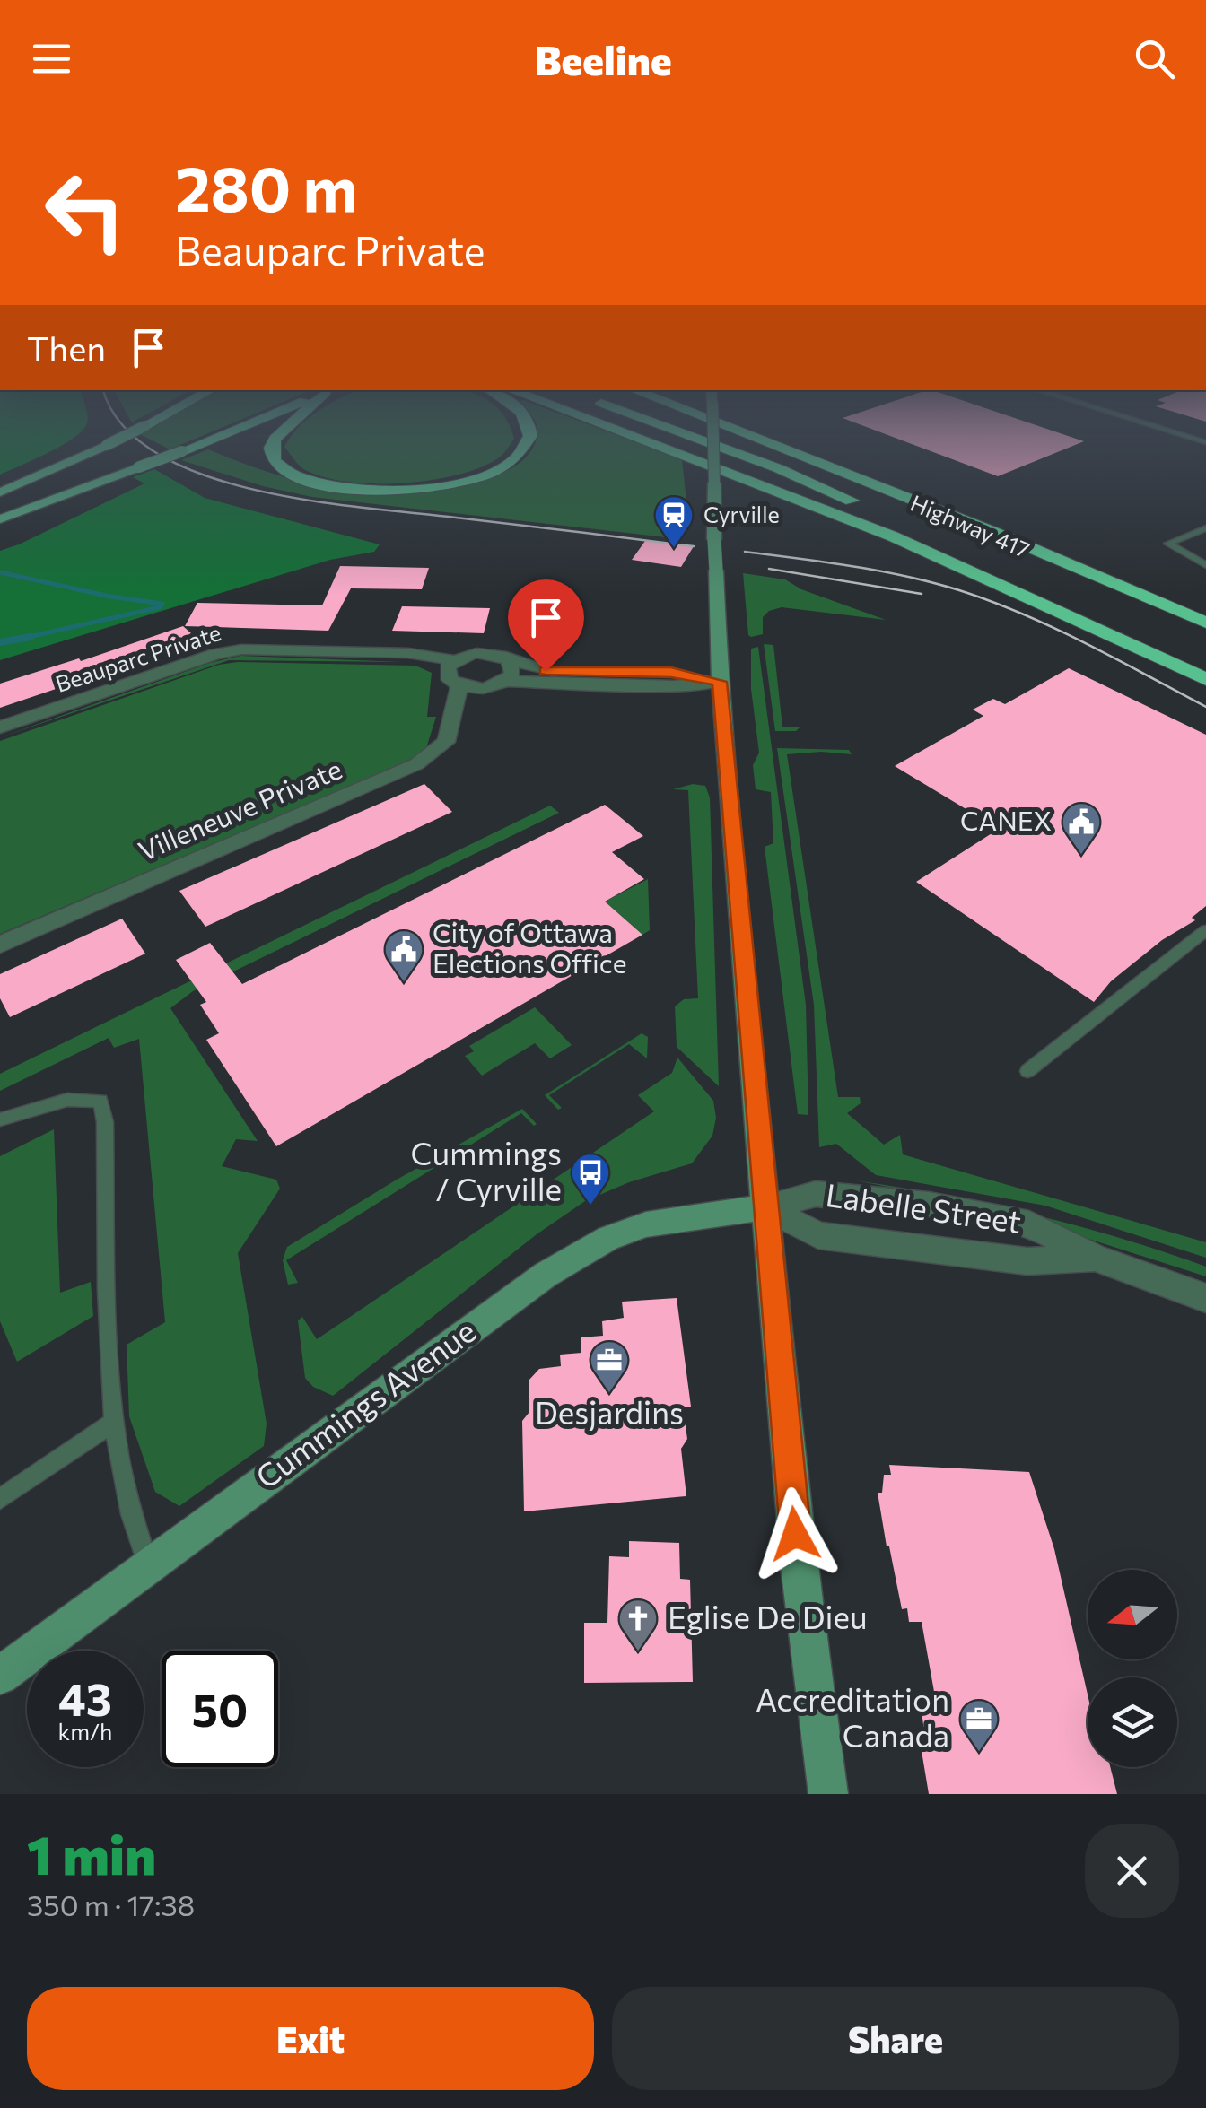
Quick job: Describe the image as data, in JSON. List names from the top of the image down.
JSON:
{
  "streets": {
    "highway": ["Highway 417"],
    "main road": ["Cummings Avenue"],
    "street": ["Beauparc Private", "Villeneuve Private", "Labelle Street"]
  },
  "crossings": [
    ["Labelle Street", "Cummings Avenue"]
  ],
  "places": {
    "station": ["Cyrville"],
    "public building": ["CANEX", "City of Ottawa Elections Office"],
    "bus stop": ["Cummings / Cyrville"],
    "office": ["Desjardins", "Accreditation Canada"],
    "church": ["Eglise De Dieu"]
  },
  "north": "left",
  "page": {
    "header": "Beeline",
    "turn": ["280 m", "Beauparc Private"],
    "then": "Then",
    "speed": "43 km/h",
    "limit": "50",
    "heading": ["1 min", "350 m · 17:38"],
    "buttons": ["Exit", "Share"]
  }
}
